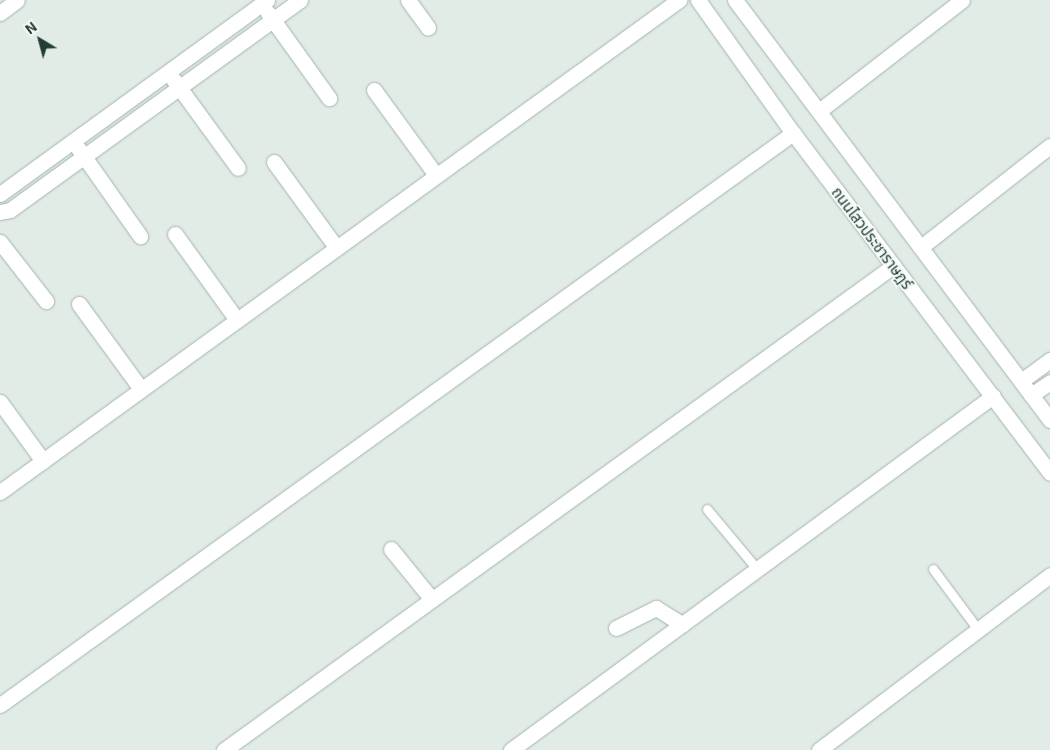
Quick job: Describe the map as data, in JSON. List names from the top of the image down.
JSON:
{
  "streets": {
    "street": ["ถนนไสวประชาราษฎร์"]
  },
  "north": "top left"
}
